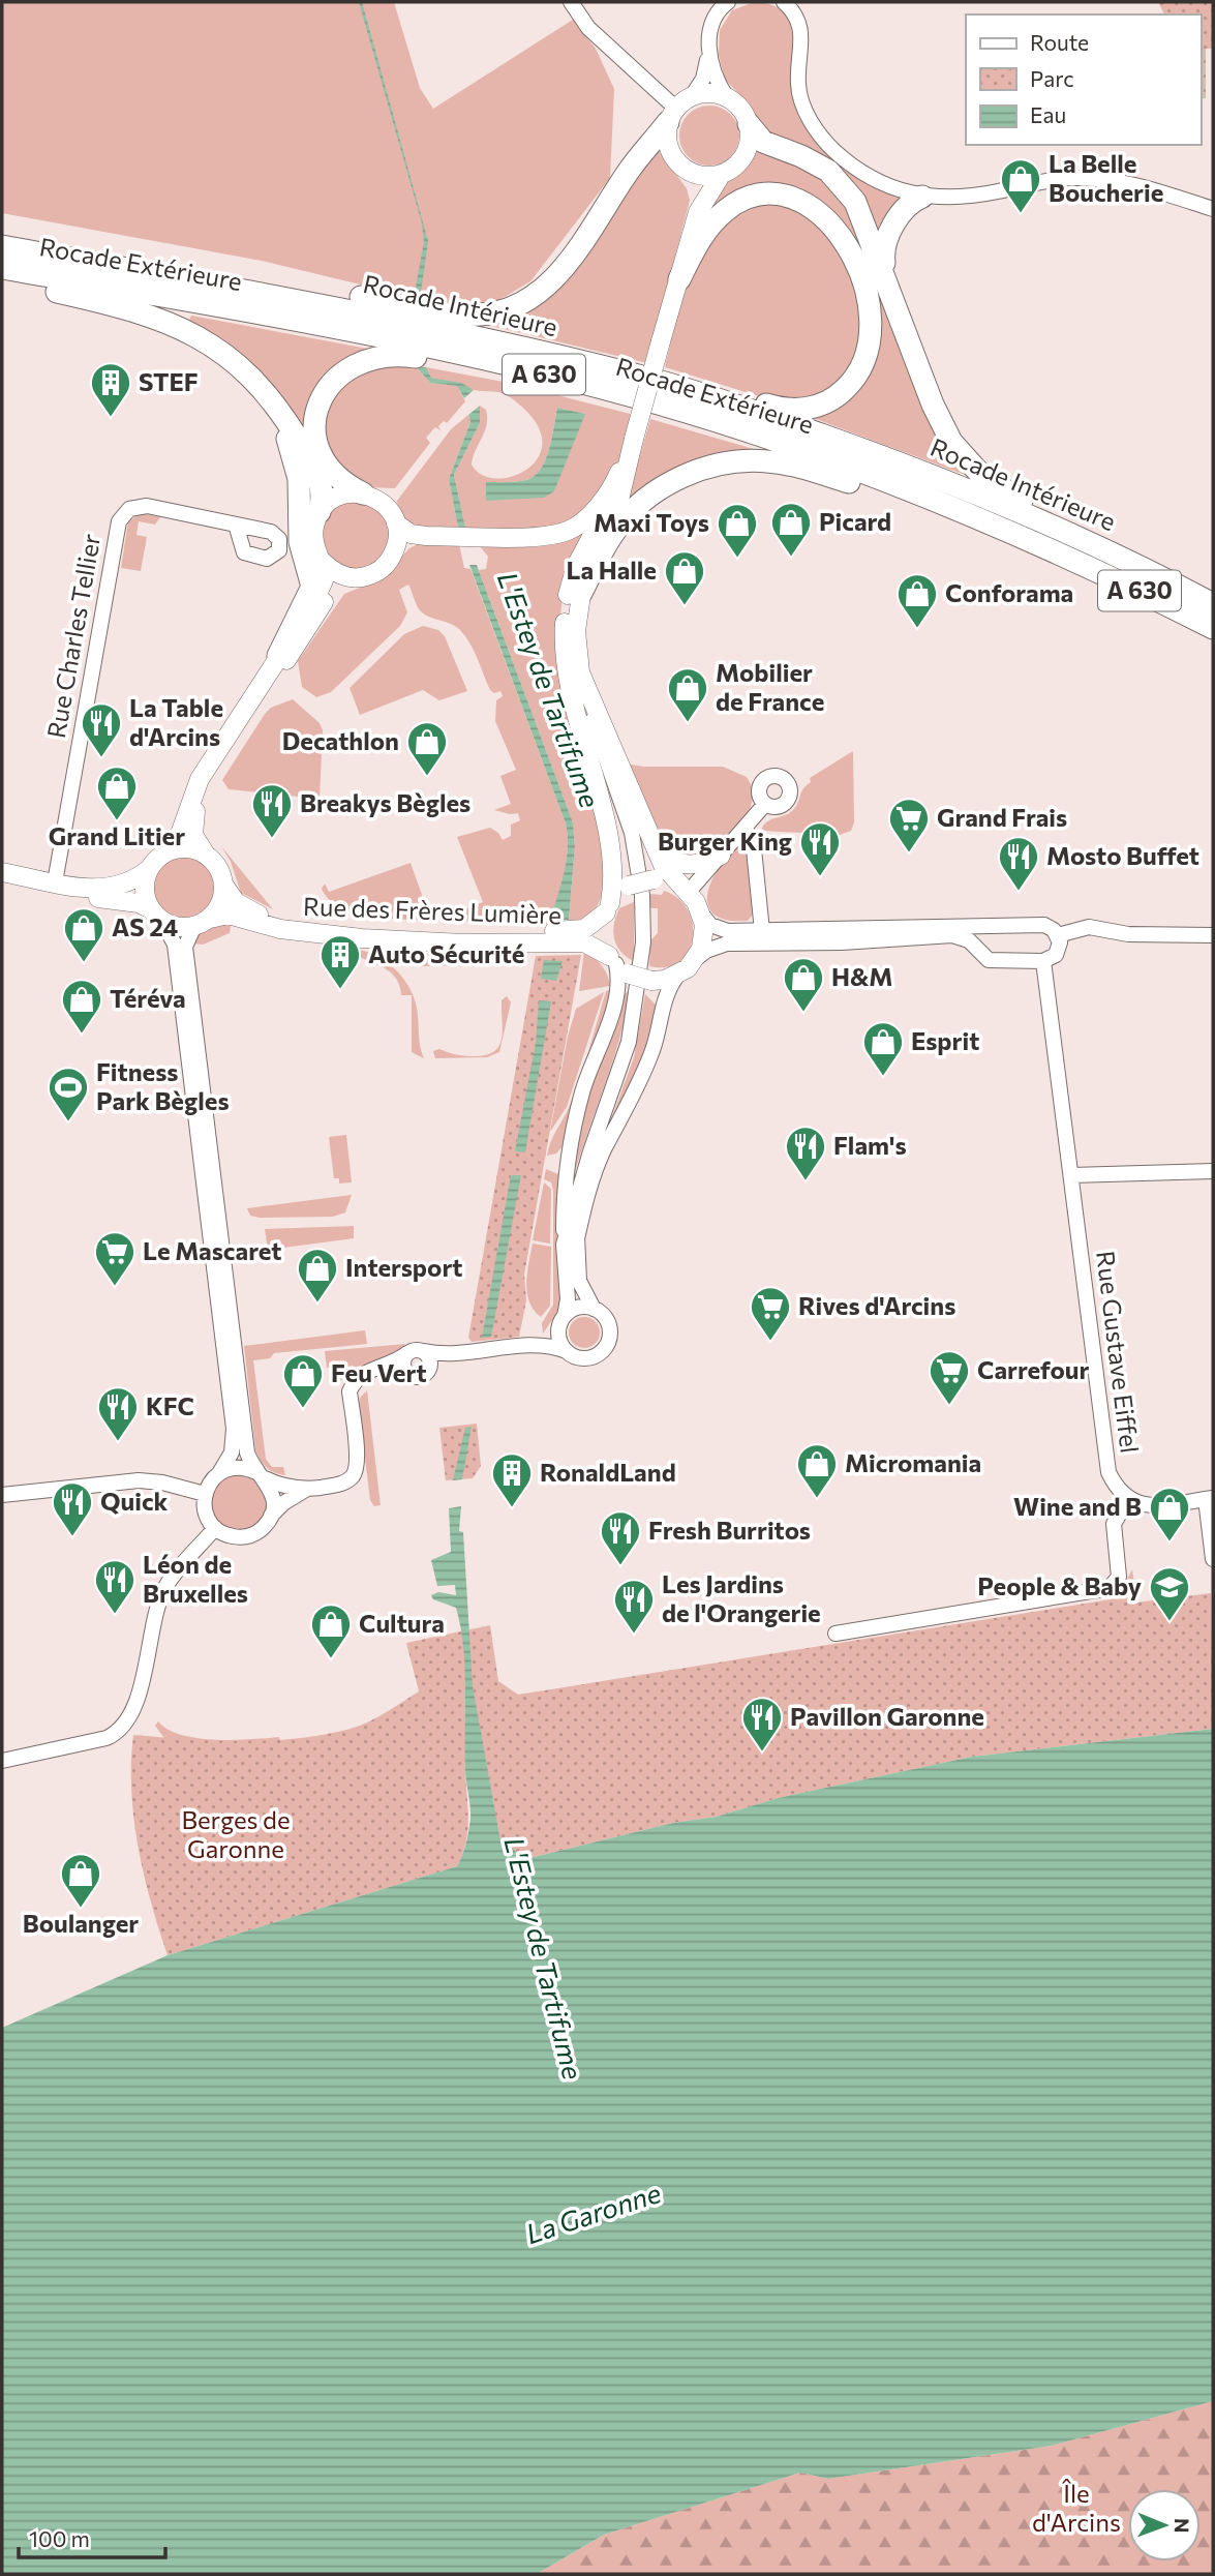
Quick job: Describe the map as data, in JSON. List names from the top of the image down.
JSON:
{
  "streets": {
    "highway": ["Rocade Extérieure", "Rocade Intérieure", "A 630"],
    "main road": ["Rue des Frères Lumière"],
    "street": ["Rue Charles Tellier", "Rue Gustave Eiffel"]
  },
  "crossings": [
    ["Rocade Extérieure", "Rocade Intérieure"]
  ],
  "water": ["L'Estey de Tartifume", "La Garonne"],
  "parks": ["Berges de Garonne", "Île d'Arcins"],
  "places": {
    "shop": [
      "La Belle Boucherie",
      "Picard",
      "Maxi Toys",
      "La Halle",
      "Conforama",
      "Mobilier de France",
      "Decathlon",
      "Grand Litier",
      "AS 24",
      "H&M",
      "Téréva",
      "Esprit",
      "Intersport",
      "Feu Vert",
      "Micromania",
      "Wine and B",
      "Cultura",
      "Boulanger"
    ],
    "building": ["STEF", "Auto Sécurité", "RonaldLand"],
    "restaurant": [
      "La Table d'Arcins",
      "Breakys Bègles",
      "Burger King",
      "Mosto Buffet",
      "Flam's",
      "KFC",
      "Quick",
      "Fresh Burritos",
      "Léon de Bruxelles",
      "Les Jardins de l'Orangerie",
      "Pavillon Garonne"
    ],
    "supermarket": [
      "Grand Frais",
      "Le Mascaret",
      "Rives d'Arcins",
      "Carrefour"
    ],
    "sports": ["Fitness Park Bègles"],
    "school or university": ["People & Baby"]
  },
  "legend": ["Route", "Parc", "Eau"],
  "scale_bar": "100 m",
  "north": "right"
}
